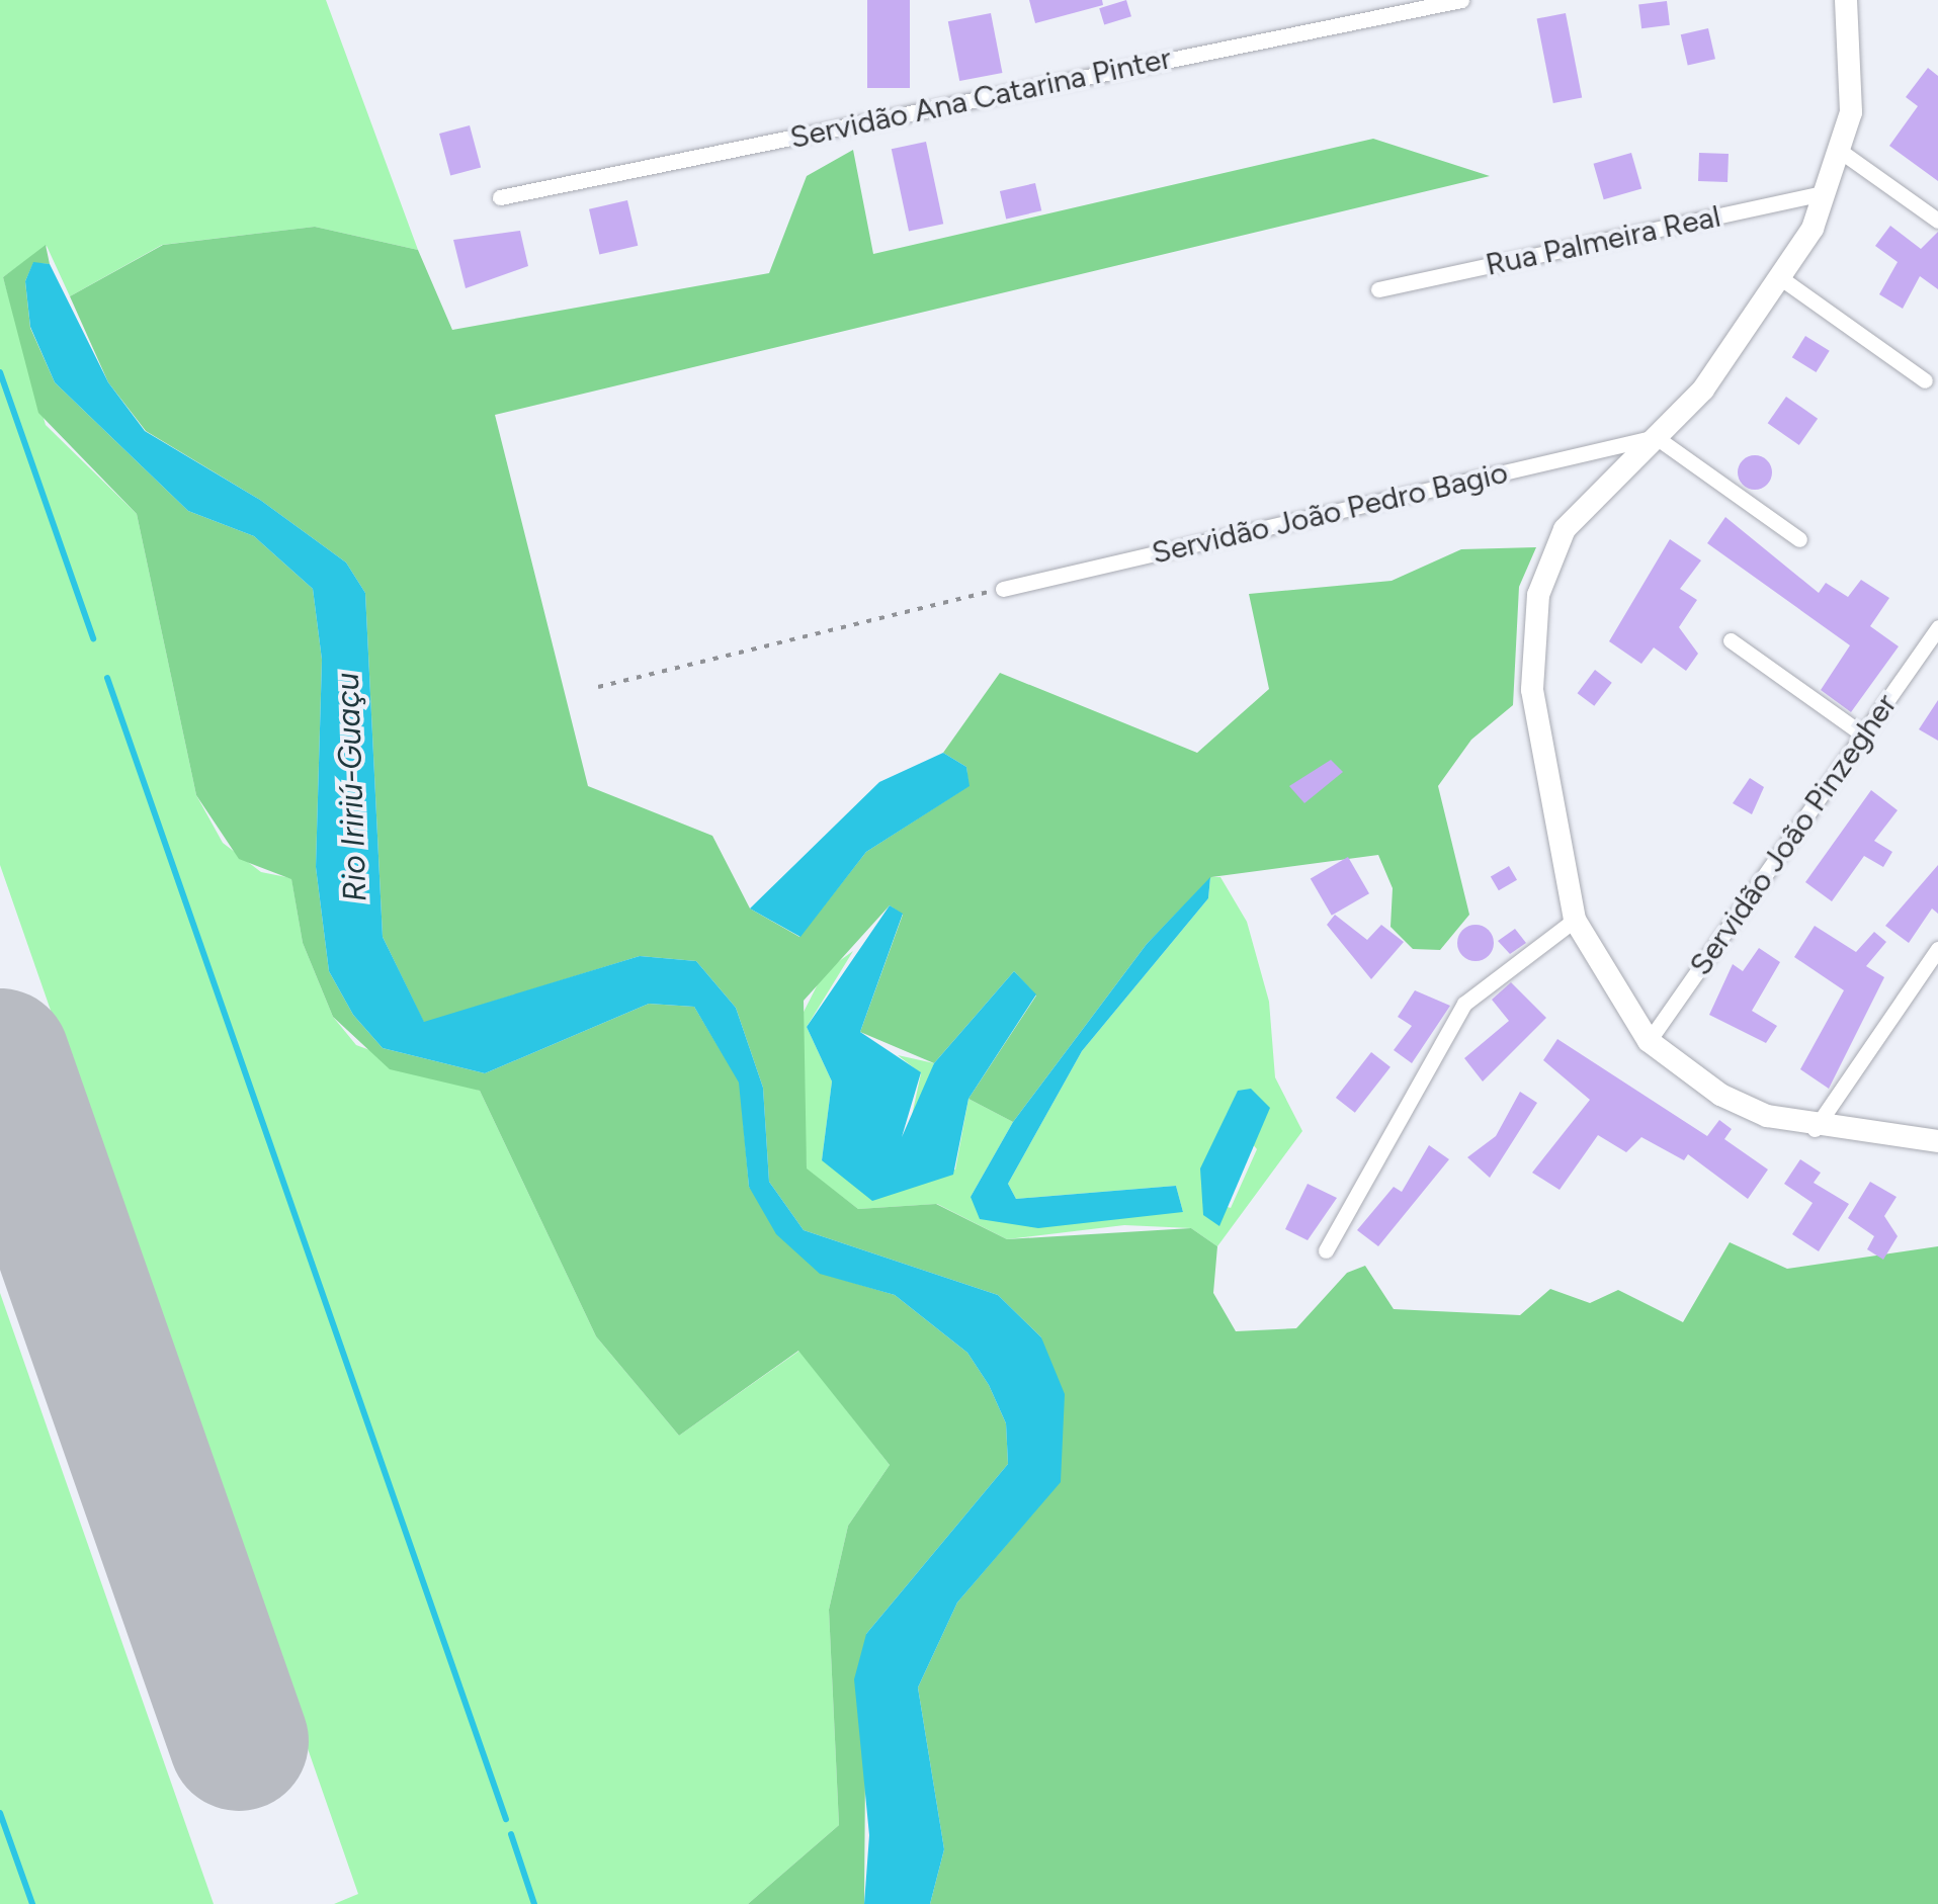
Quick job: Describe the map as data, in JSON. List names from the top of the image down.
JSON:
{
  "streets": {
    "street": [
      "Servidão Ana Catarina Pinter",
      "Rua Palmeira Real",
      "Servidão João Pedro Bagio",
      "Servidão João Pinzegher"
    ]
  },
  "water": ["Rio Iririú-Guaçu"]
}
